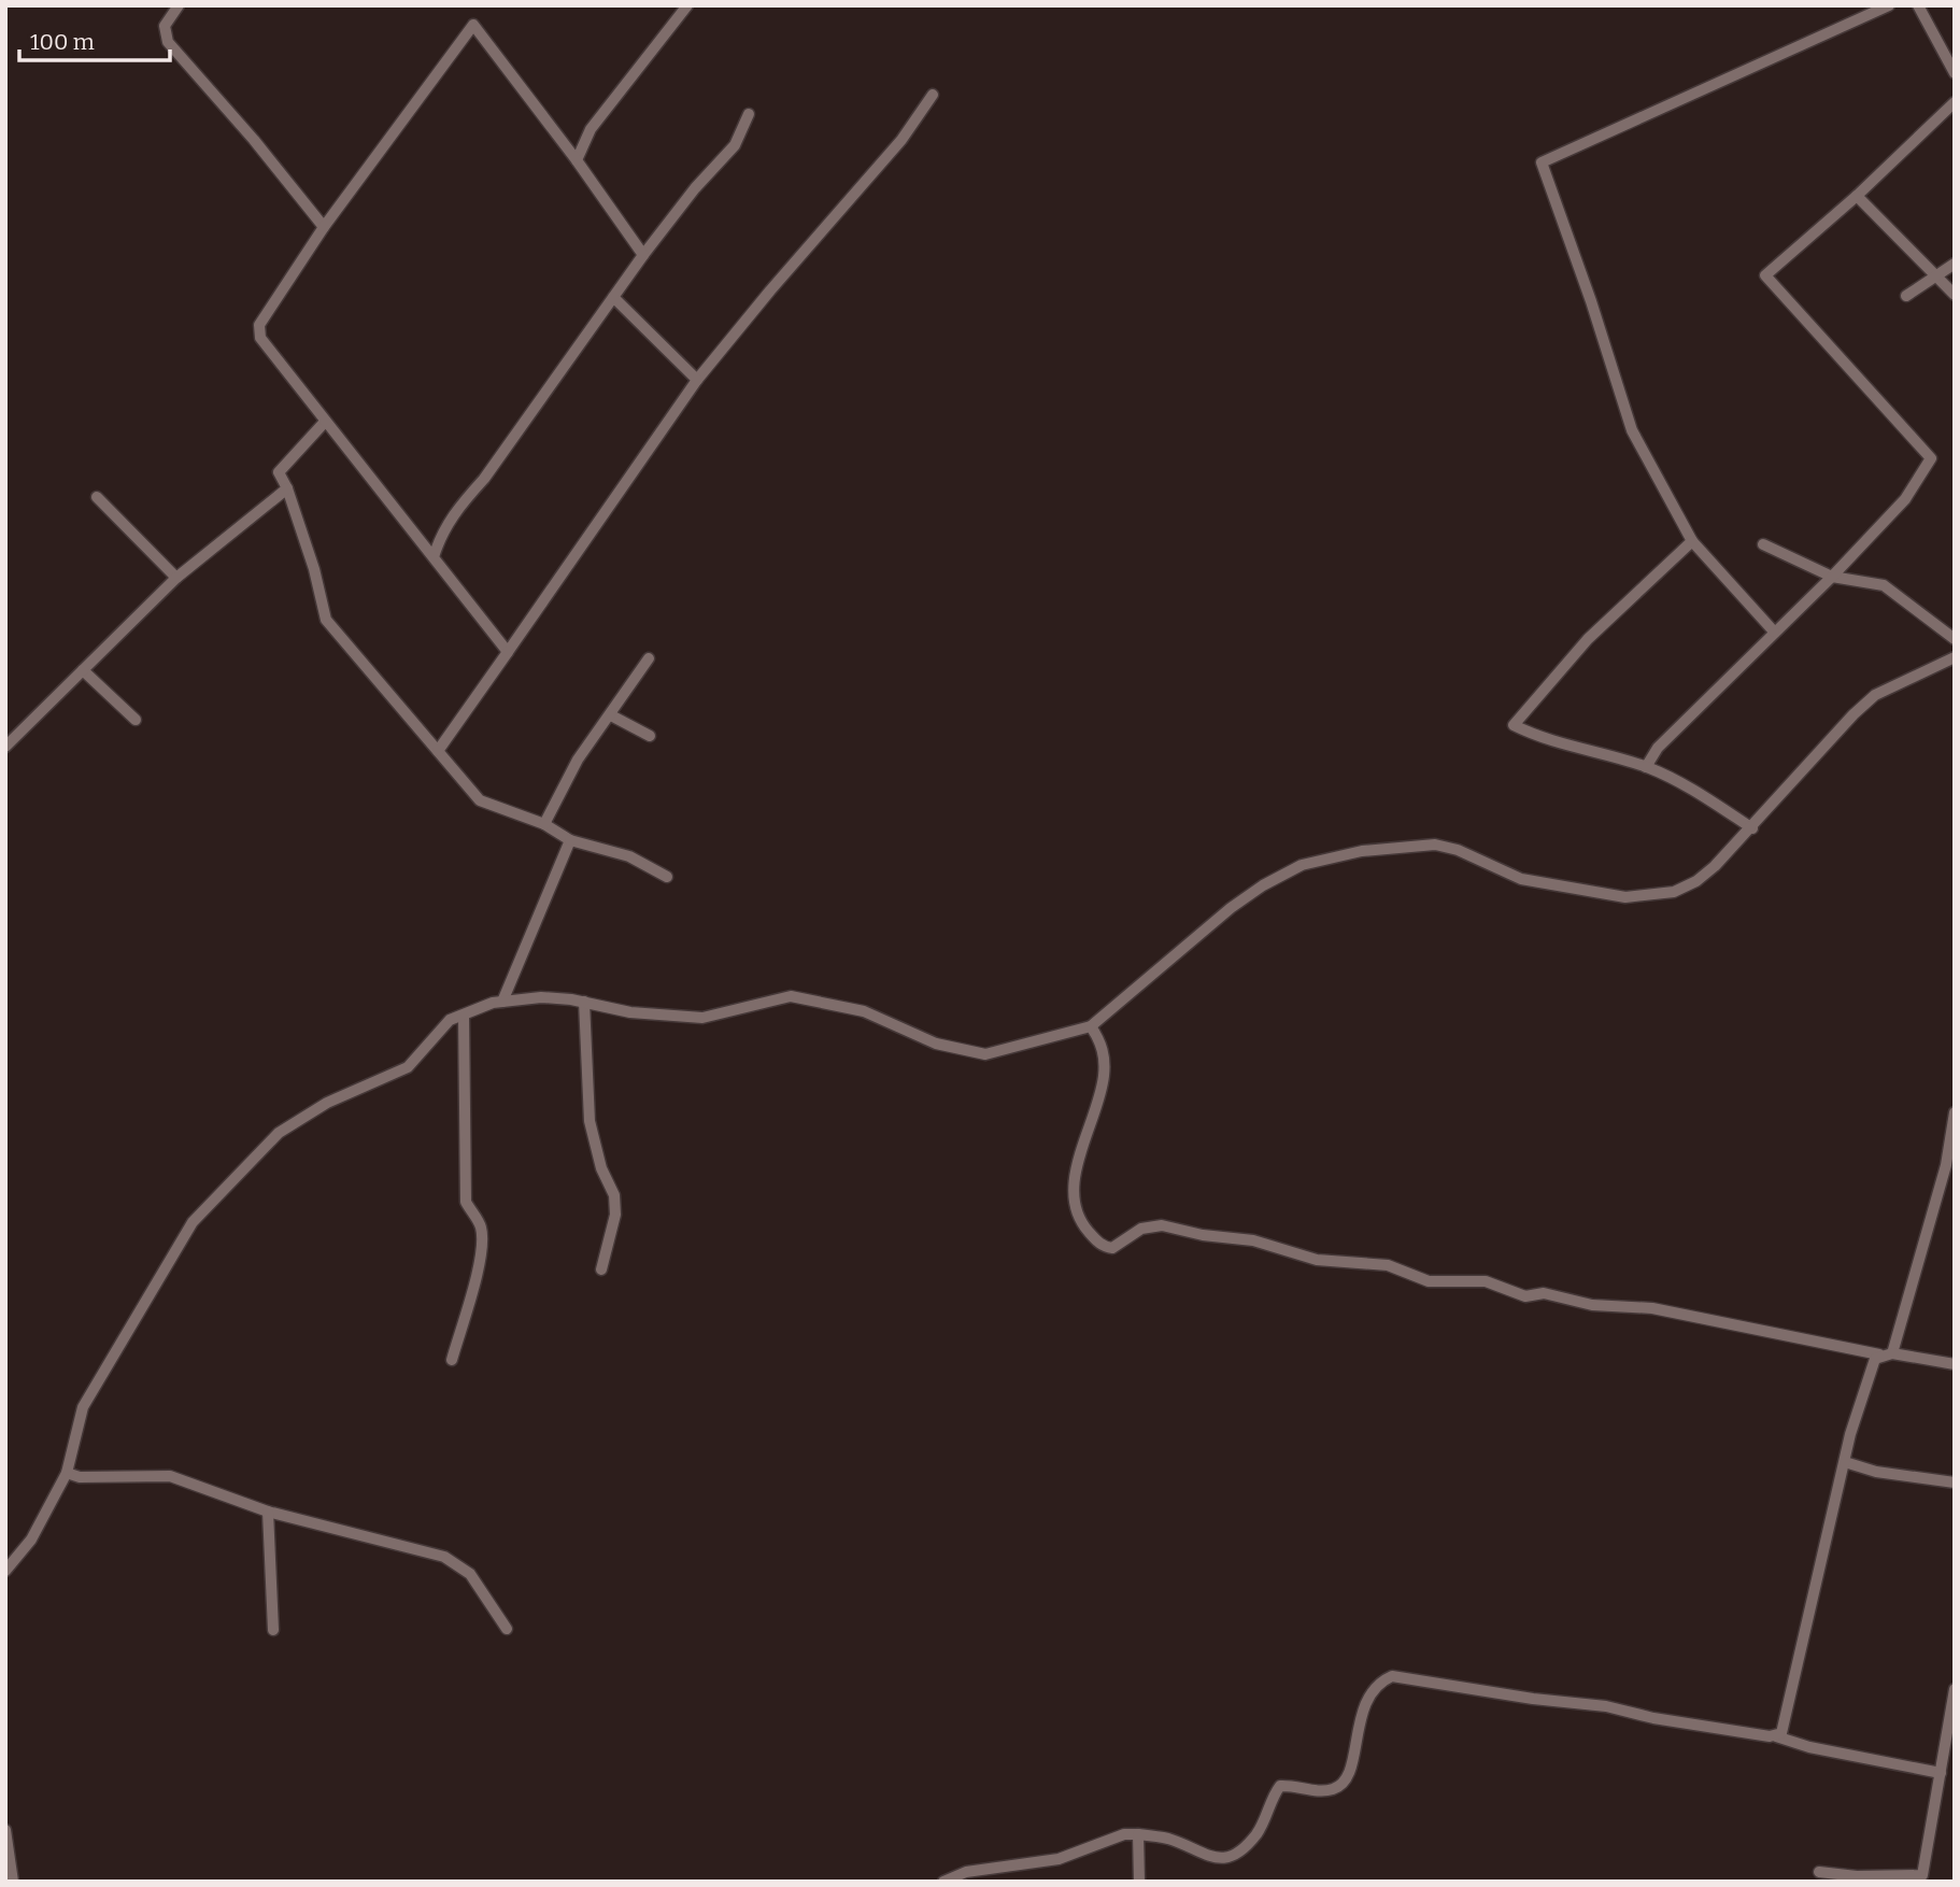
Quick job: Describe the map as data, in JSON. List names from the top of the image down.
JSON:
{
  "scale_bar": "100 m"
}
